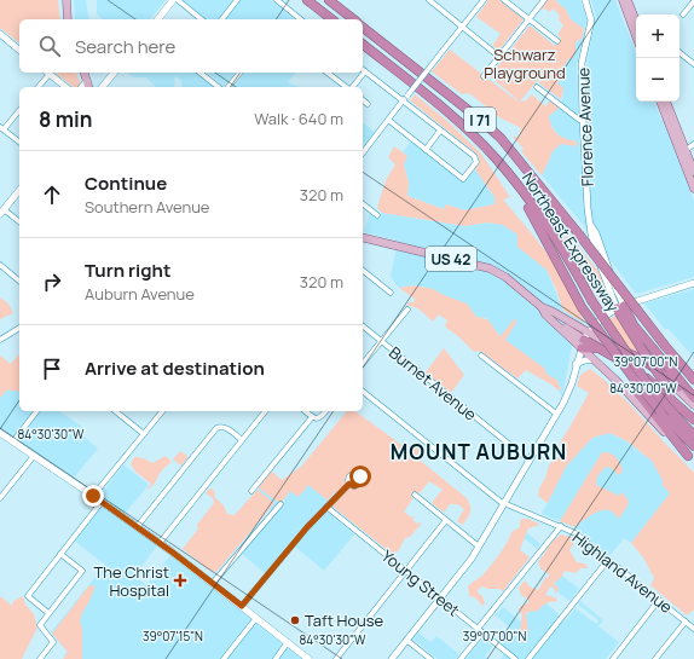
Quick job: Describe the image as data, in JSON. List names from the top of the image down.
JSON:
{
  "streets": {
    "highway": ["I 71", "Northeast Expressway"],
    "main road": ["US 42"],
    "street": [
      "Florence Avenue",
      "Burnet Avenue",
      "Highland Avenue",
      "Young Street"
    ]
  },
  "districts": ["MOUNT AUBURN"],
  "parks": ["Schwarz Playground"],
  "places": {
    "health": ["The Christ Hospital"],
    "other": ["Taft House"]
  },
  "page": {
    "map_buttons": ["+", "−"],
    "search": "Search here",
    "heading": ["8 min", "Walk · 640 m"],
    "list": [
      ["Continue", "Southern Avenue", "320 m"],
      ["Turn right", "Auburn Avenue", "320 m"],
      "Arrive at destination"
    ]
  },
  "coordinates": [
    "39°07'00\"N",
    "84°30'00\"W",
    "84°30'30\"W",
    "39°07'15\"N"
  ]
}
